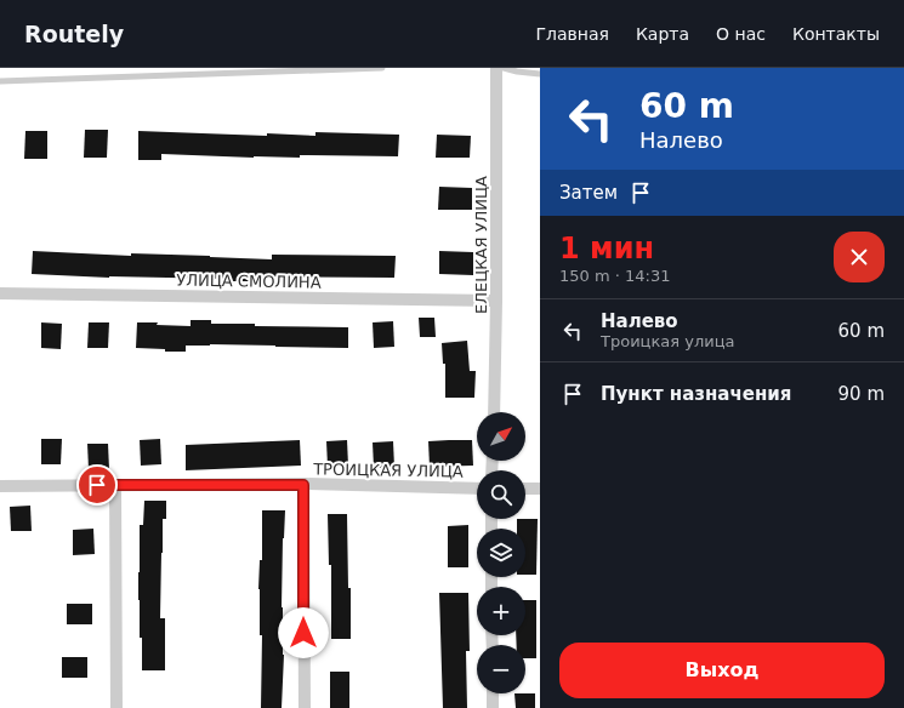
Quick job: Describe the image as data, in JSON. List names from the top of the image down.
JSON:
{
  "streets": {
    "street": ["ЕЛЕЦКАЯ УЛИЦА", "УЛИЦА СМОЛИНА", "ТРОИЦКАЯ УЛИЦА"]
  },
  "crossings": [
    ["ЕЛЕЦКАЯ УЛИЦА", "УЛИЦА СМОЛИНА"]
  ],
  "north": "top right",
  "page": {
    "header": "Routely",
    "nav": [
      "Главная",
      "Карта",
      "О нас",
      "Контакты"
    ],
    "turn": ["60 m", "Налево"],
    "then": "Затем",
    "heading": ["1 мин", "150 m · 14:31"],
    "list": [
      {
        "name": "Налево",
        "note": "Троицкая улица",
        "value": "60 m"
      },
      {
        "name": "Пункт назначения",
        "value": "90 m"
      }
    ],
    "map_buttons": ["+", "−"],
    "buttons": "Выход"
  }
}
